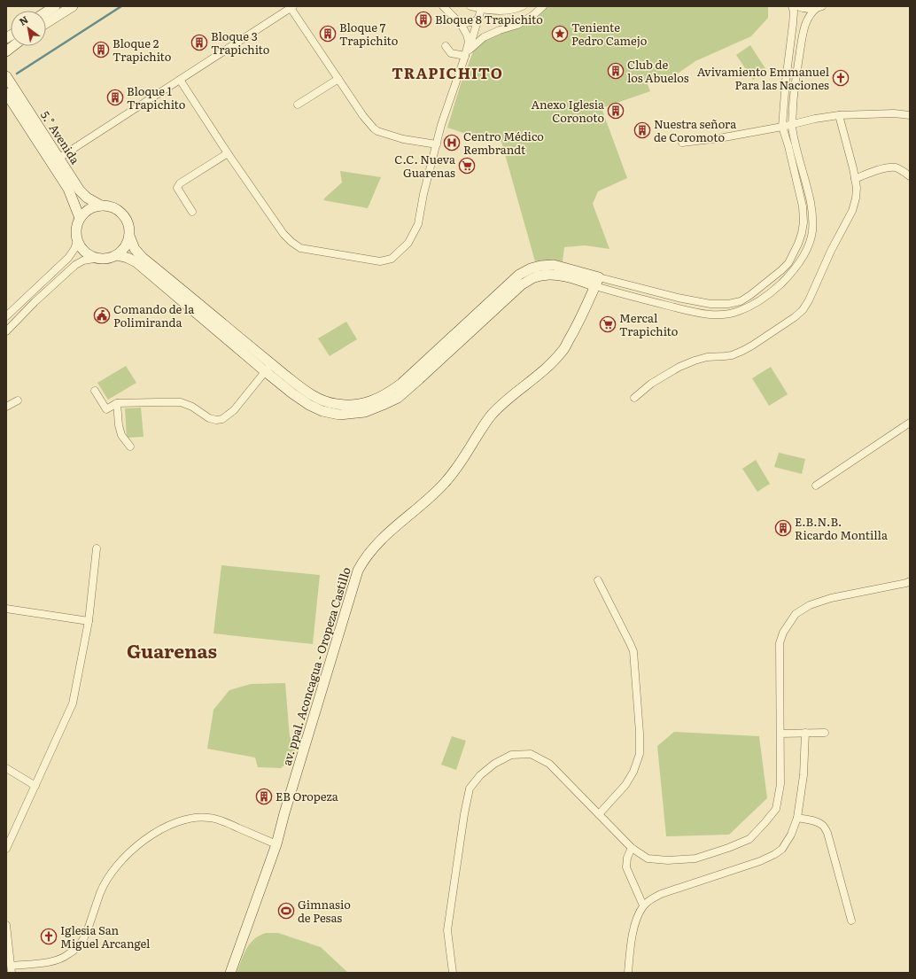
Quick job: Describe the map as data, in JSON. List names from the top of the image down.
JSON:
{
  "streets": {
    "street": ["5.° Avenida", "av. ppal. Aconcagua - Oropeza Castillo"]
  },
  "districts": ["TRAPICHITO", "Guarenas"],
  "places": {
    "building": [
      "Bloque 8 Trapichito",
      "Bloque 7 Trapichito",
      "Bloque 3 Trapichito",
      "Bloque 2 Trapichito",
      "Club de los Abuelos",
      "Bloque 1 Trapichito",
      "Anexo Iglesia Coronoto",
      "Nuestra señora de Coromoto",
      "E.B.N.B. Ricardo Montilla",
      "EB Oropeza"
    ],
    "place": ["Teniente Pedro Camejo"],
    "church": ["Avivamiento Emmanuel Para las Naciones", "Iglesia San Miguel Arcangel"],
    "hospital": ["Centro Médico Rembrandt"],
    "supermarket": ["C.C. Nueva Guarenas", "Mercal Trapichito"],
    "public building": ["Comando de la Polimiranda"],
    "sports": ["Gimnasio de Pesas"]
  },
  "north": "top left"
}
